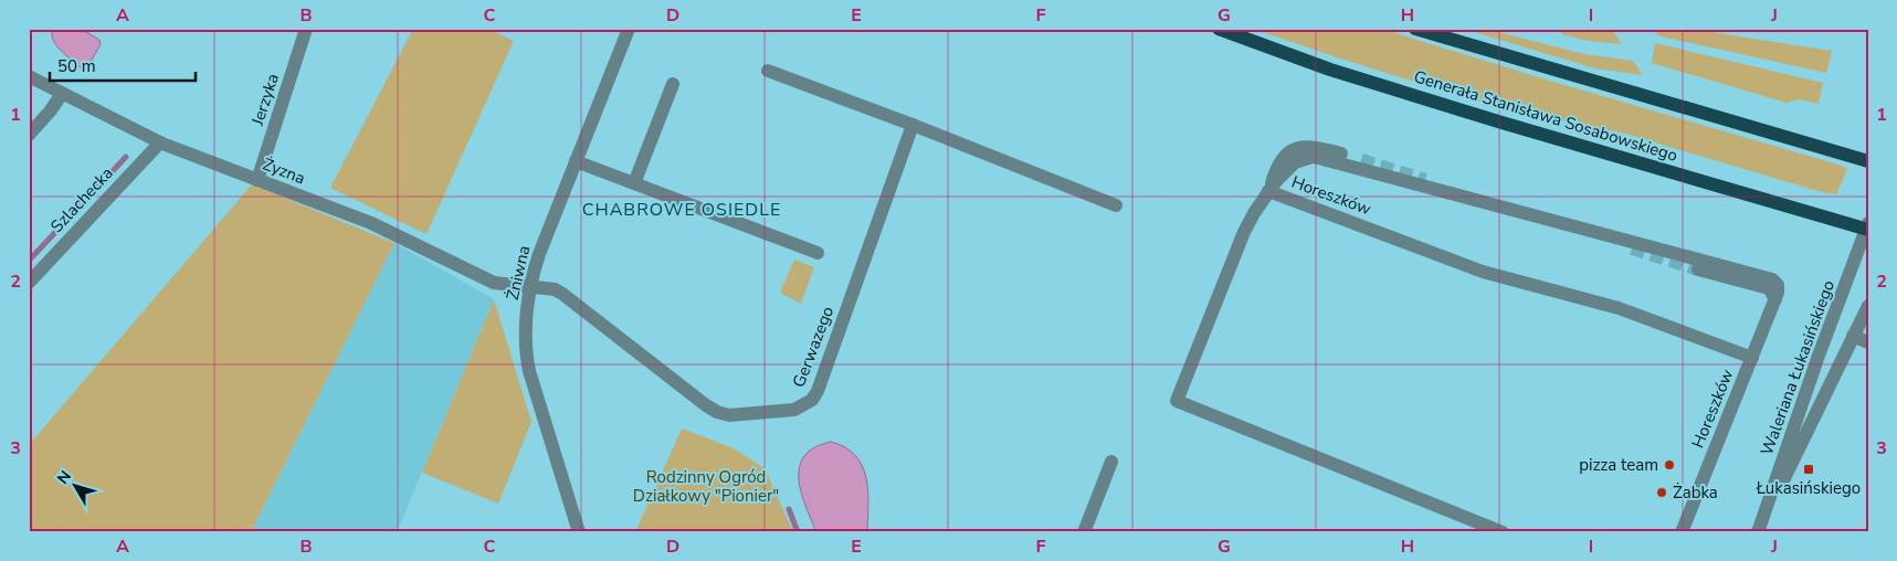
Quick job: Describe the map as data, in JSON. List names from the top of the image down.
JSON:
{
  "streets": {
    "main road": ["Generała Stanisława Sosabowskiego"],
    "street": [
      "Jerzyka",
      "Żyzna",
      "Horeszków",
      "Szlachecka",
      "Żniwna",
      "Gerwazego",
      "Waleriana Łukasińskiego"
    ]
  },
  "crossings": [
    ["Jerzyka", "Żyzna"],
    ["Generała Stanisława Sosabowskiego", "Waleriana Łukasińskiego"],
    ["Żyzna", "Szlachecka"],
    ["Żyzna", "Żniwna"],
    ["Żyzna", "Gerwazego"],
    ["Żniwna", "Gerwazego"]
  ],
  "districts": ["CHABROWE OSIEDLE"],
  "parks": ["Rodzinny Ogród Działkowy \"Pionier\""],
  "places": {
    "other": ["pizza team", "Żabka"],
    "transit": ["Łukasińskiego"]
  },
  "scale_bar": "50 m",
  "north": "top left",
  "grid": {
    "columns": [
      "A",
      "B",
      "C",
      "D",
      "E",
      "F",
      "G",
      "H",
      "I",
      "J"
    ],
    "rows": ["1", "2", "3"]
  }
}
